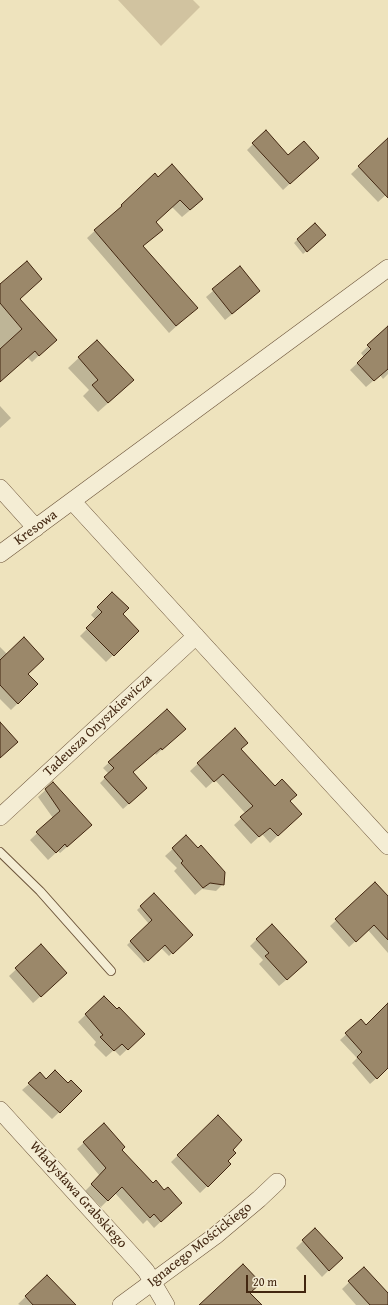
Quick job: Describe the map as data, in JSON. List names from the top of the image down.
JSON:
{
  "streets": {
    "street": [
      "Kresowa",
      "Tadeusza Onyszkiewicza",
      "Władysława Grabskiego",
      "Ignacego Mościckiego"
    ]
  },
  "crossings": [
    ["Władysława Grabskiego", "Ignacego Mościckiego"]
  ],
  "scale_bar": "20 m"
}
